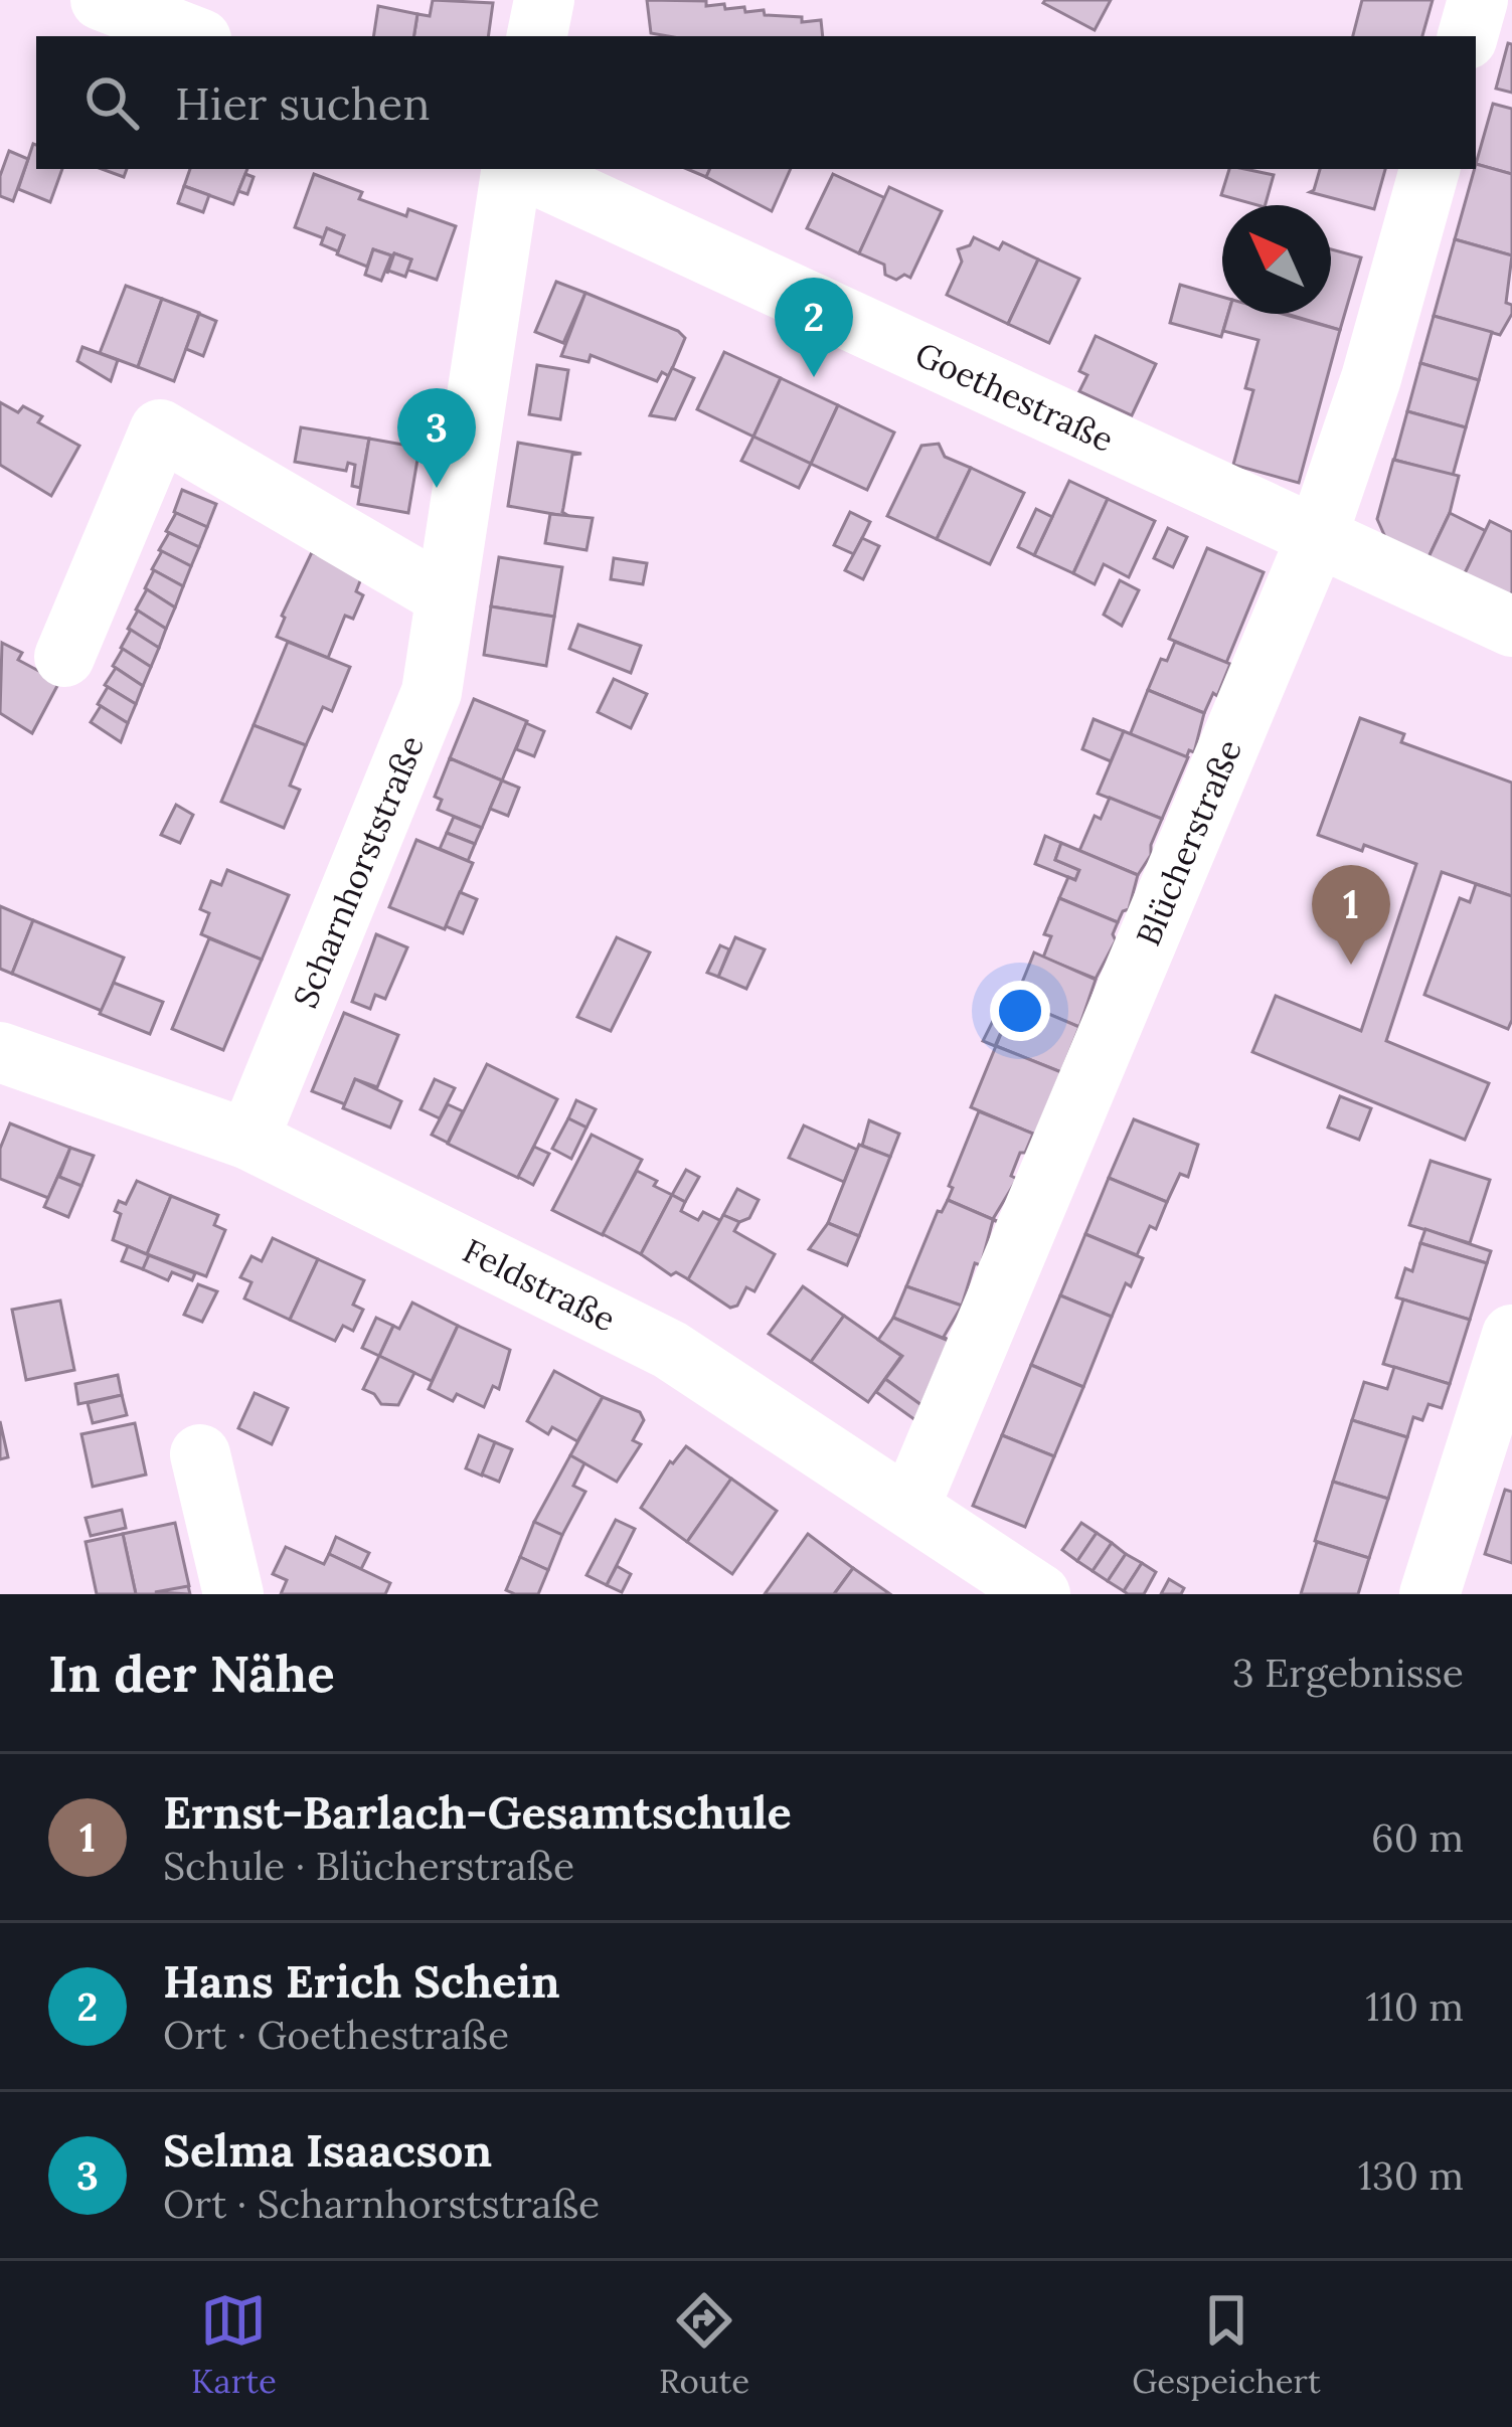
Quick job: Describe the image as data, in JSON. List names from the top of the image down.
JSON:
{
  "streets": {
    "street": [
      "Goethestraße",
      "Blücherstraße",
      "Scharnhorststraße",
      "Feldstraße"
    ]
  },
  "crossings": [
    ["Goethestraße", "Blücherstraße"],
    ["Blücherstraße", "Feldstraße"],
    ["Scharnhorststraße", "Feldstraße"]
  ],
  "north": "top left",
  "page": {
    "search": "Hier suchen",
    "pins": ["2", "3", "1"],
    "heading": ["In der Nähe", "3 Ergebnisse"],
    "list": [
      {
        "mark": "1",
        "name": "Ernst-Barlach-Gesamtschule",
        "note": "Schule · Blücherstraße",
        "value": "60 m"
      },
      {
        "mark": "2",
        "name": "Hans Erich Schein",
        "note": "Ort · Goethestraße",
        "value": "110 m"
      },
      {
        "mark": "3",
        "name": "Selma Isaacson",
        "note": "Ort · Scharnhorststraße",
        "value": "130 m"
      }
    ],
    "nav": ["Karte", "Route", "Gespeichert"]
  }
}
